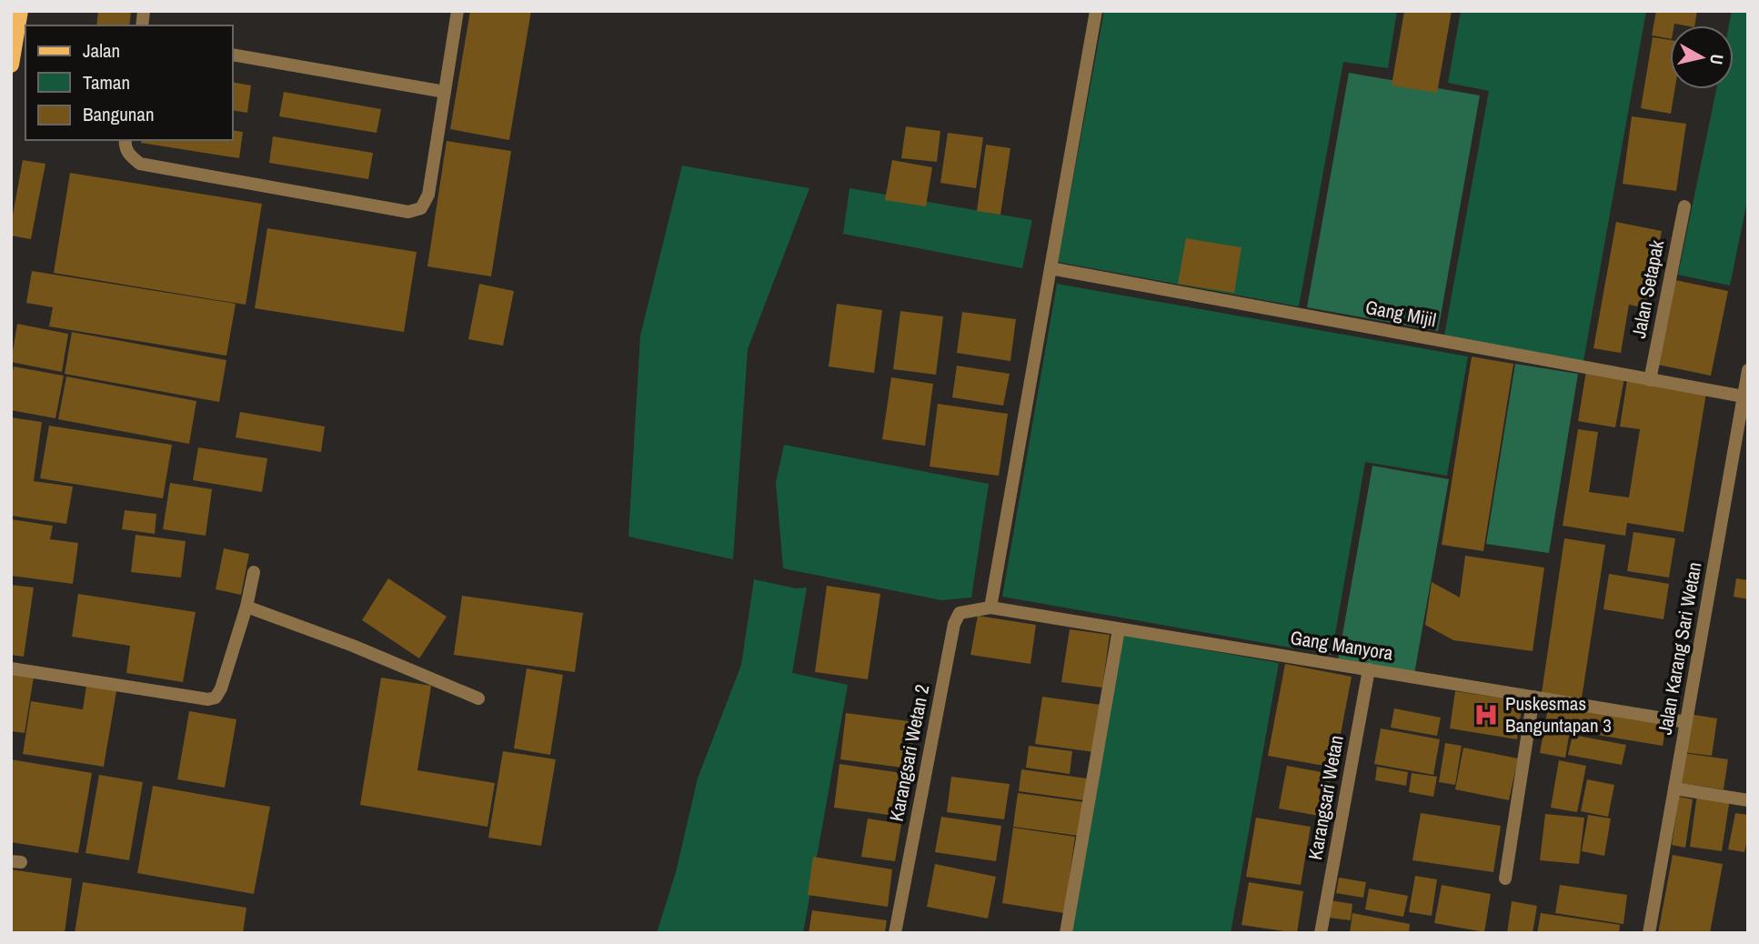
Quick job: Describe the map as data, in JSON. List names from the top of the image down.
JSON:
{
  "streets": {
    "street": [
      "Jalan Setapak",
      "Gang Mijil",
      "Gang Manyora",
      "Jalan Karang Sari Wetan",
      "Karangsari Wetan 2",
      "Karangsari Wetan"
    ]
  },
  "crossings": [
    ["Jalan Setapak", "Gang Mijil"],
    ["Gang Mijil", "Jalan Karang Sari Wetan"],
    ["Gang Manyora", "Jalan Karang Sari Wetan"],
    ["Gang Manyora", "Karangsari Wetan 2"],
    ["Gang Manyora", "Karangsari Wetan"]
  ],
  "places": {
    "hospital": ["Puskesmas Banguntapan 3"]
  },
  "legend": ["Jalan", "Taman", "Bangunan"],
  "north": "right"
}
